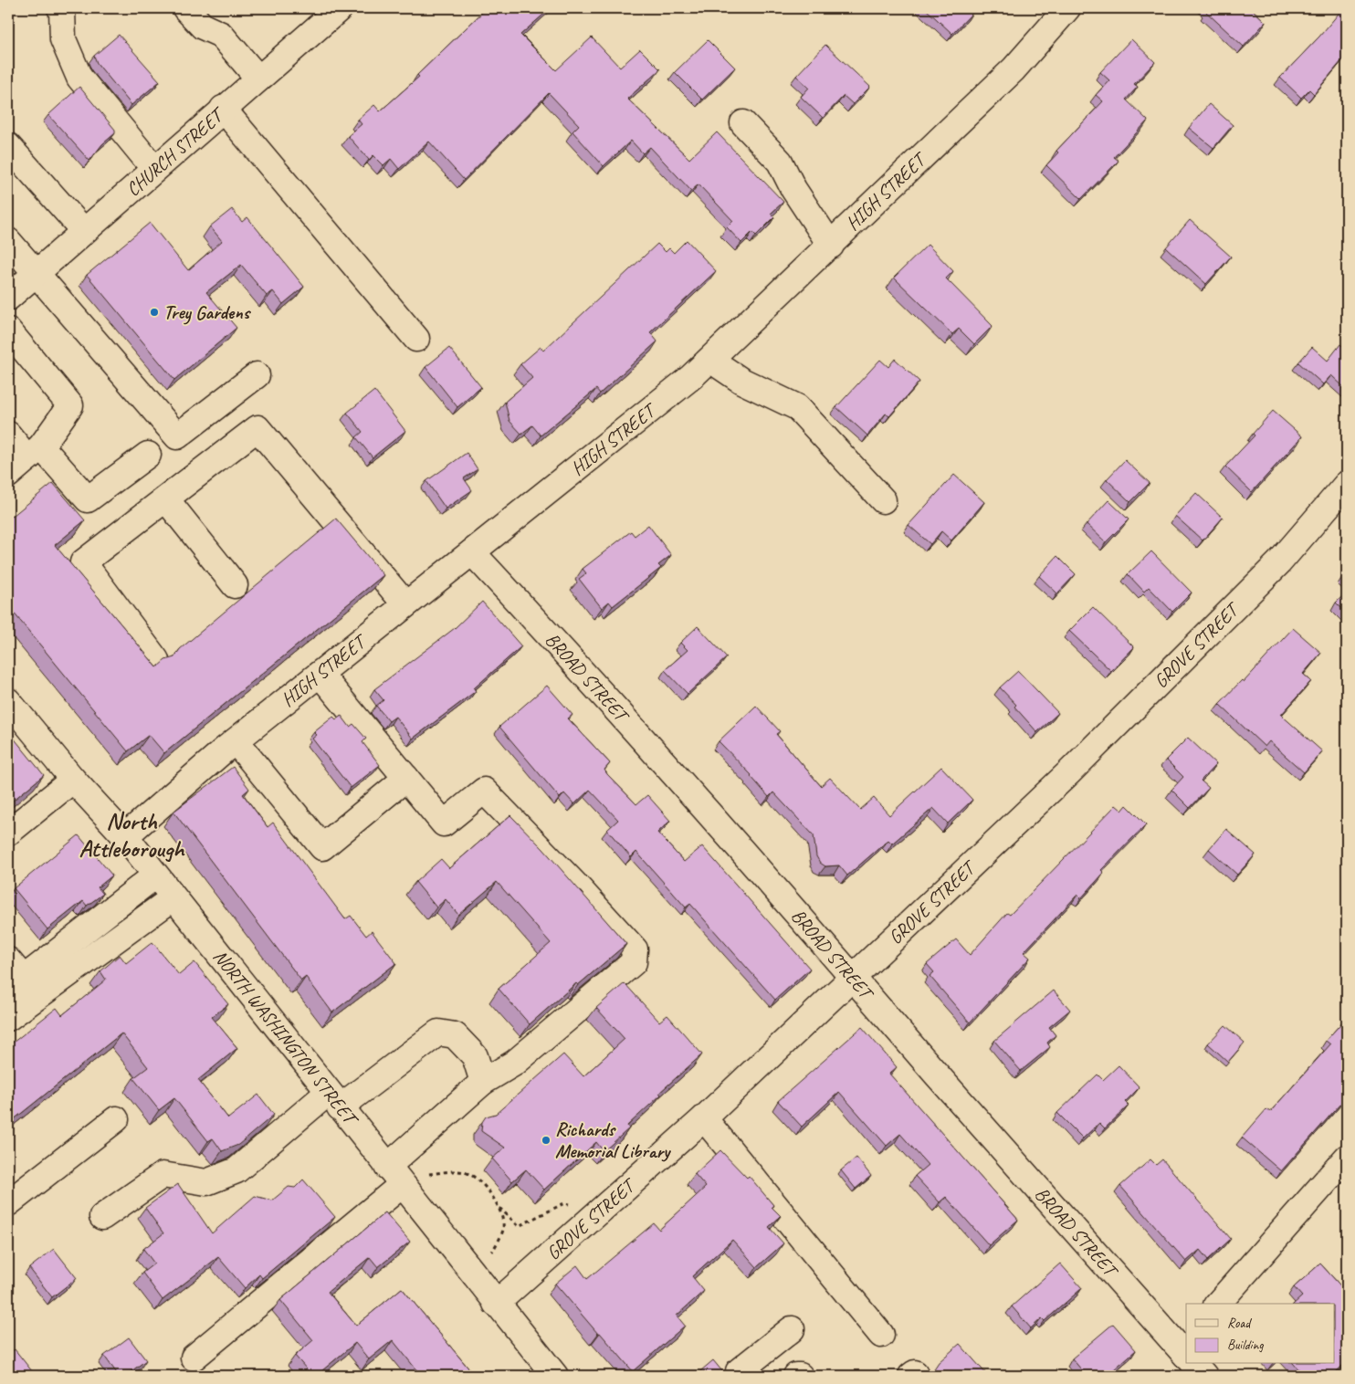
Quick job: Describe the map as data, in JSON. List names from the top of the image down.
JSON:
{
  "streets": {
    "street": [
      "CHURCH STREET",
      "HIGH STREET",
      "GROVE STREET",
      "BROAD STREET",
      "NORTH WASHINGTON STREET"
    ]
  },
  "crossings": [
    ["HIGH STREET", "BROAD STREET"],
    ["HIGH STREET", "NORTH WASHINGTON STREET"],
    ["GROVE STREET", "BROAD STREET"],
    ["GROVE STREET", "NORTH WASHINGTON STREET"]
  ],
  "districts": ["North Attleborough"],
  "places": ["Trey Gardens", "Richards Memorial Library"],
  "legend": ["Road", "Building"]
}
